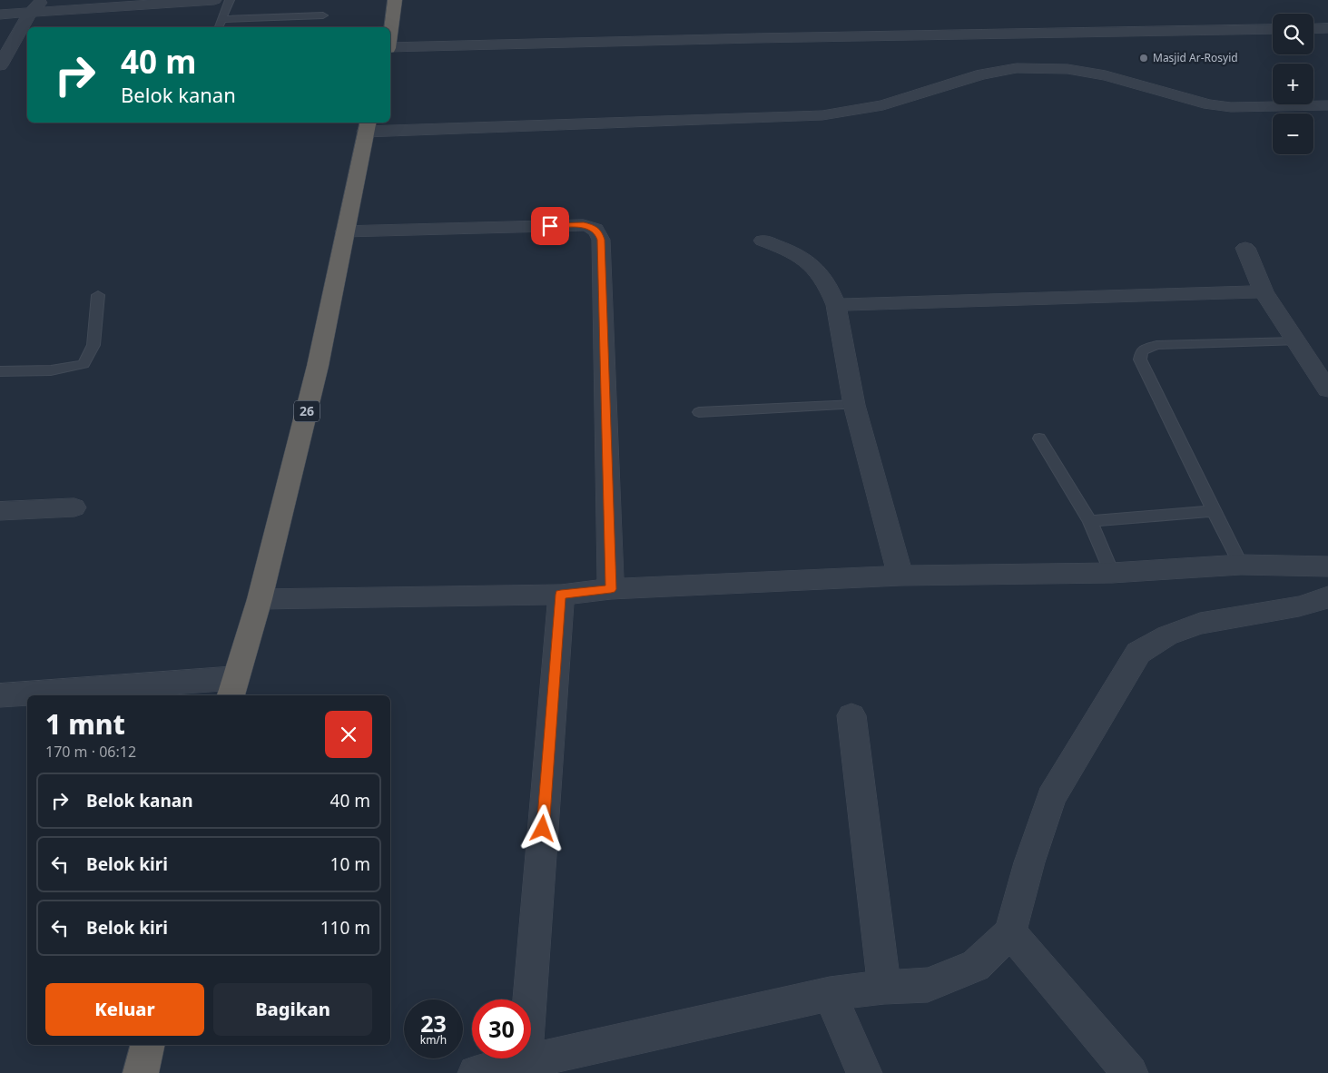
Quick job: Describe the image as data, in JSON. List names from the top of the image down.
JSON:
{
  "streets": {
    "highway": ["26"]
  },
  "places": ["Masjid Ar-Rosyid"],
  "page": {
    "map_buttons": ["+", "−"],
    "turn": ["40 m", "Belok kanan"],
    "heading": ["1 mnt", "170 m · 06:12"],
    "list": [
      {
        "name": "Belok kanan",
        "value": "40 m"
      },
      {
        "name": "Belok kiri",
        "value": "10 m"
      },
      {
        "name": "Belok kiri",
        "value": "110 m"
      }
    ],
    "buttons": ["Keluar", "Bagikan"],
    "speed": "23 km/h",
    "limit": "30"
  }
}
